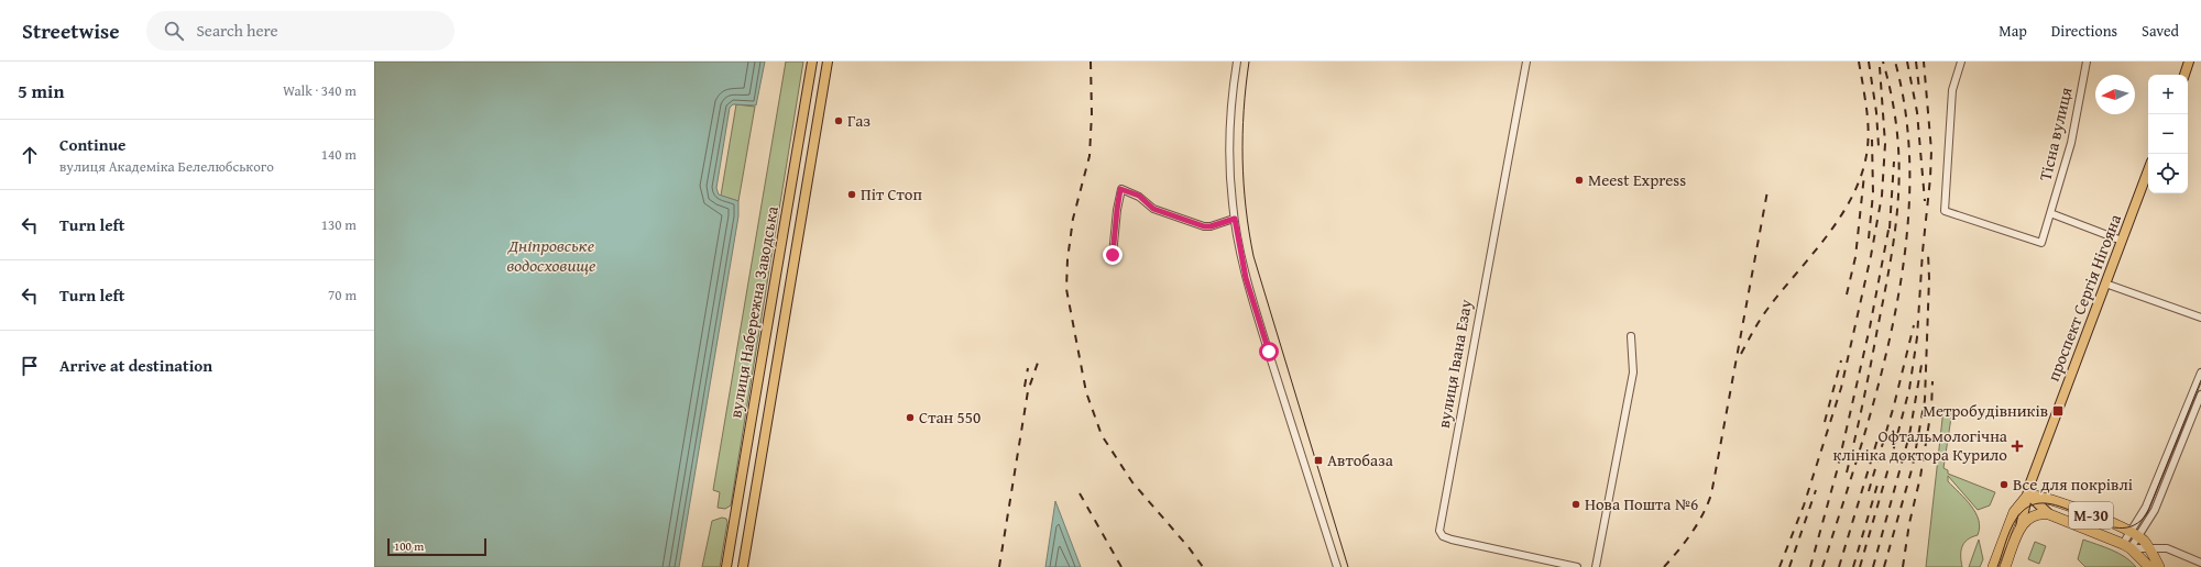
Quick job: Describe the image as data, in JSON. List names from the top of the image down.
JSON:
{
  "streets": {
    "highway": ["проспект Сергія Нігояна", "М-30"],
    "main road": ["вулиця Набережна Заводська"],
    "street": ["Тісна вулиця", "вулиця Івана Езау"]
  },
  "crossings": [
    ["проспект Сергія Нігояна", "М-30"]
  ],
  "water": ["Дніпровське водосховище"],
  "places": {
    "other": [
      "Газ",
      "Meest Express",
      "Піт Стоп",
      "Стан 550",
      "Все для покрівлі",
      "Нова Пошта №6"
    ],
    "transit": ["Метробудівників", "Автобаза"],
    "health": ["Офтальмологічна клініка доктора Курило"]
  },
  "scale_bar": "100 m",
  "north": "left",
  "page": {
    "header": "Streetwise",
    "search": "Search here",
    "nav": ["Map", "Directions", "Saved"],
    "heading": ["5 min", "Walk · 340 m"],
    "map_buttons": ["+", "−"],
    "list": [
      ["Continue", "вулиця Академіка Белелюбського", "140 m"],
      ["Turn left", "130 m"],
      ["Turn left", "70 m"],
      "Arrive at destination"
    ],
    "scale": "100 m"
  }
}
